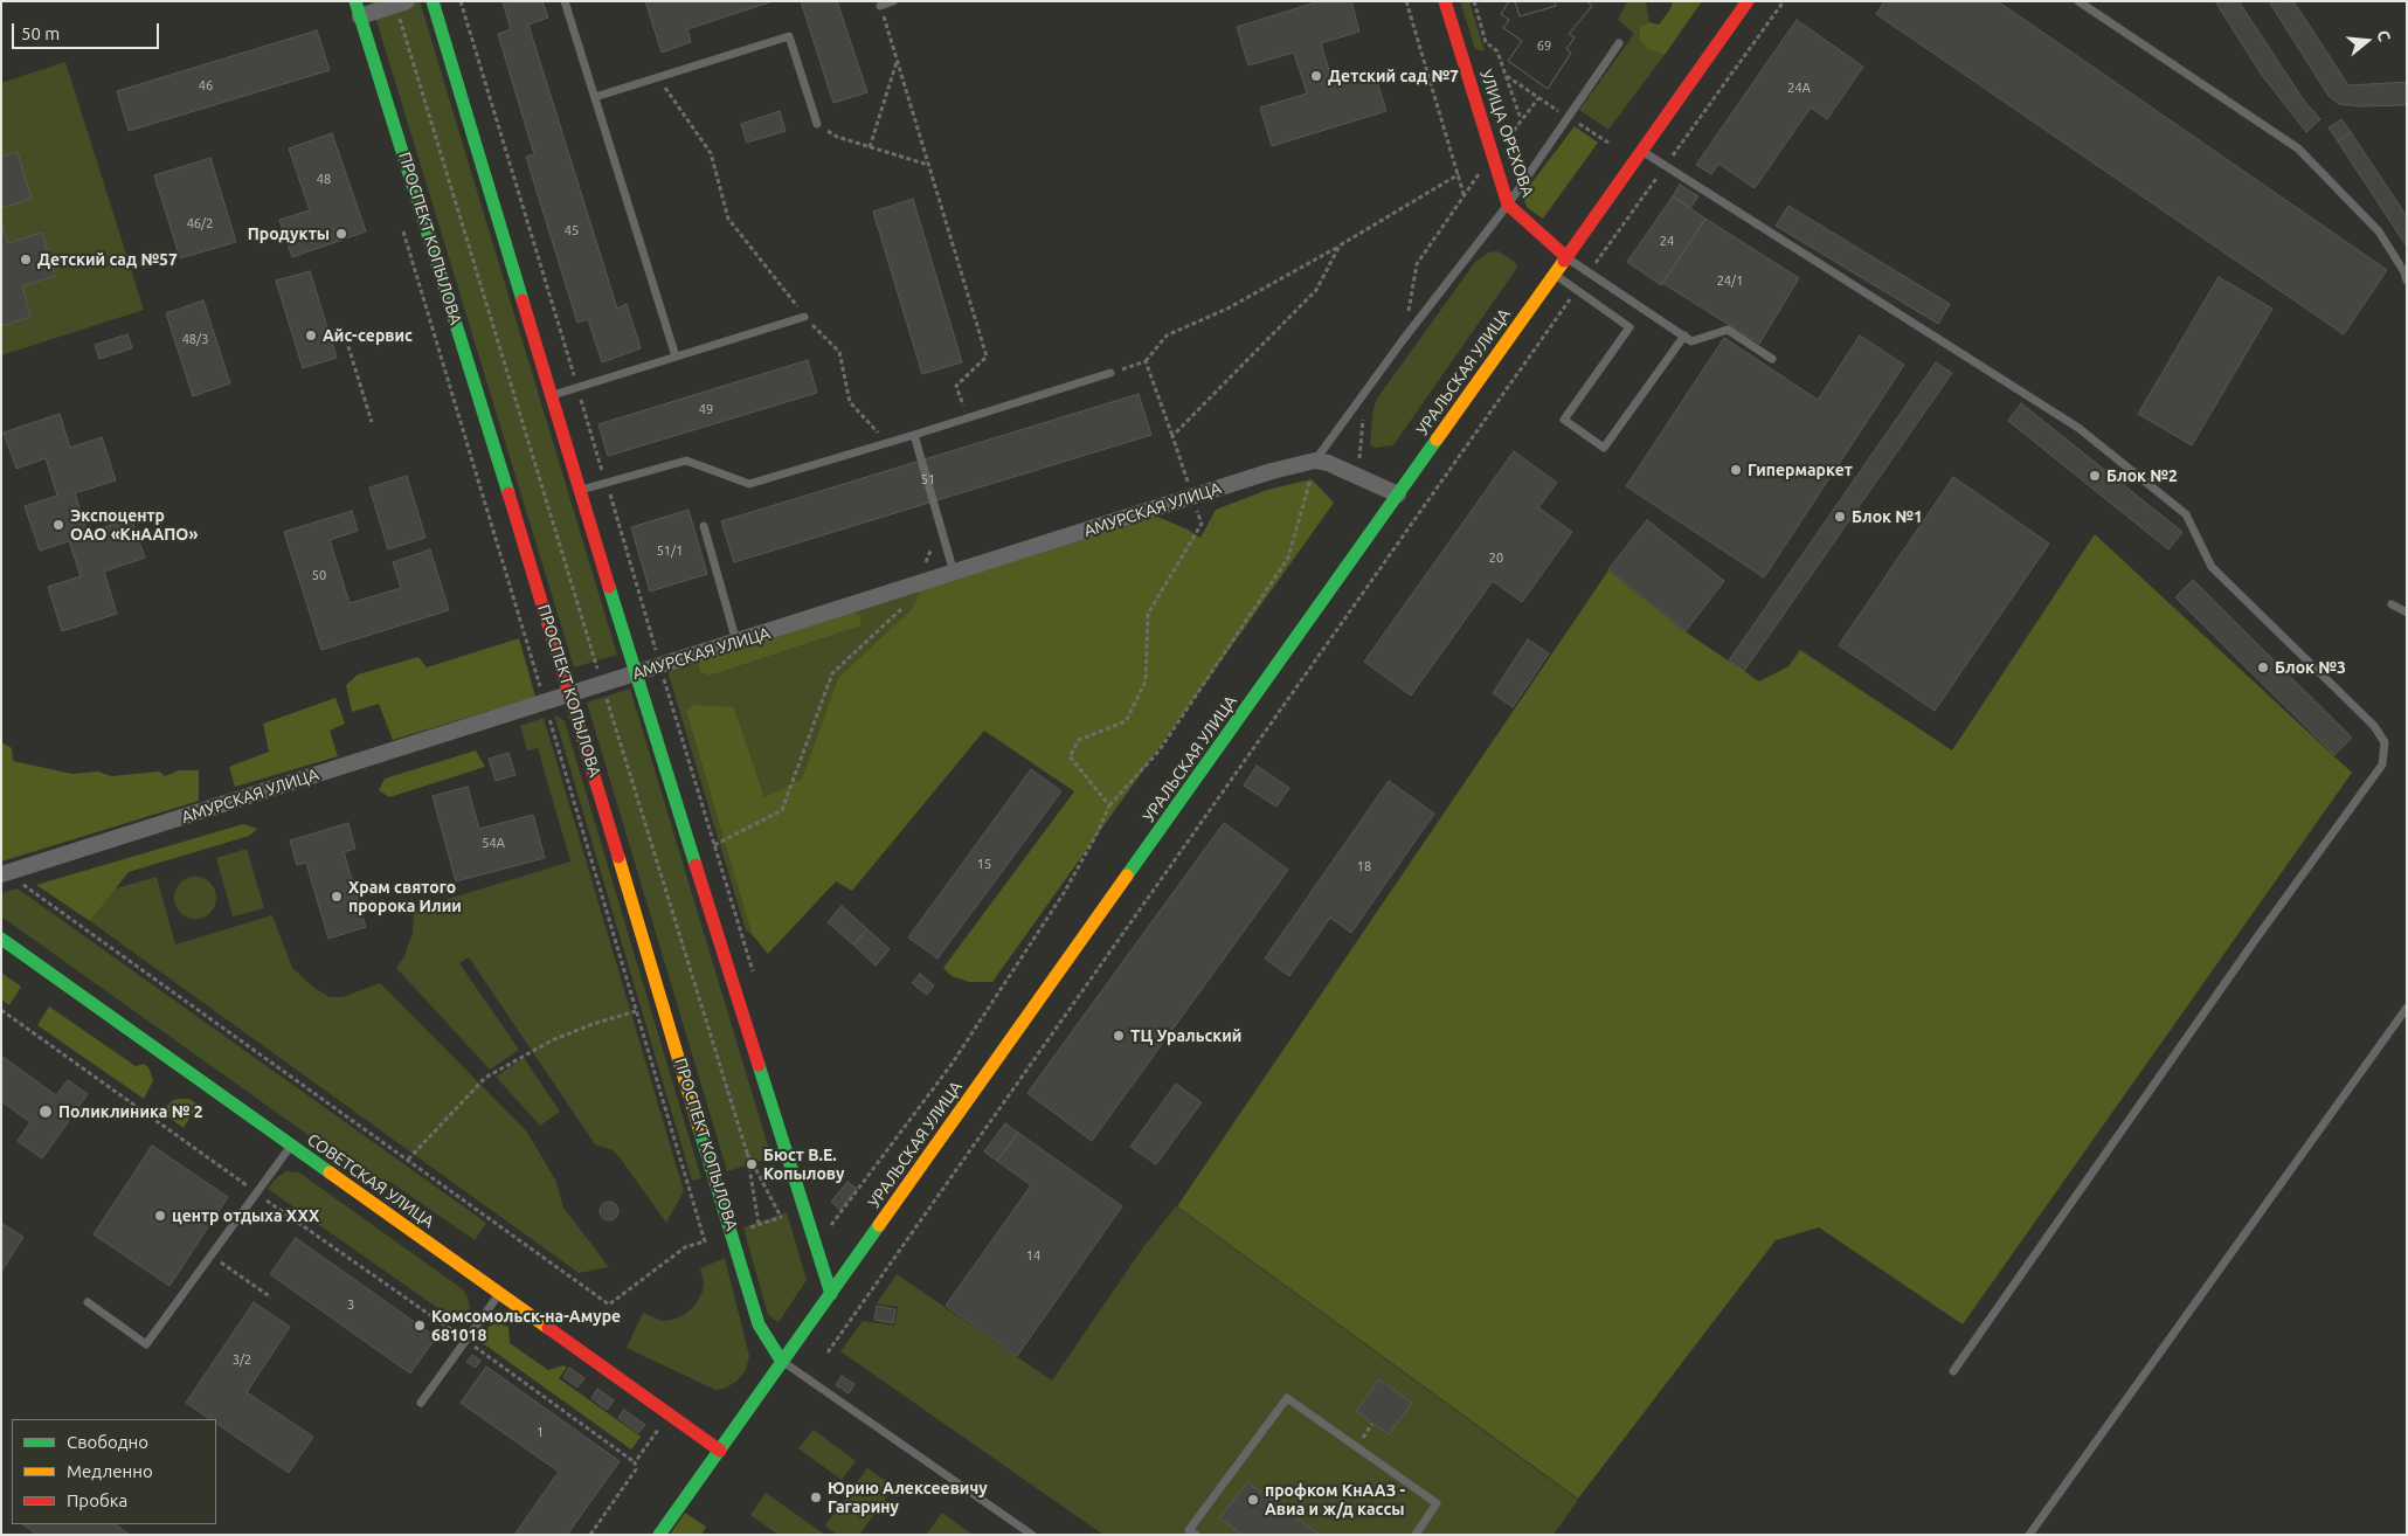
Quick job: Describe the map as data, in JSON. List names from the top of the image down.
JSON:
{
  "streets": {
    "street": [
      "УЛИЦА ОРЕХОВА",
      "ПРОСПЕКТ КОПЫЛОВА",
      "УРАЛЬСКАЯ УЛИЦА",
      "АМУРСКАЯ УЛИЦА",
      "СОВЕТСКАЯ УЛИЦА"
    ]
  },
  "crossings": [
    ["УЛИЦА ОРЕХОВА", "УРАЛЬСКАЯ УЛИЦА"],
    ["ПРОСПЕКТ КОПЫЛОВА", "УРАЛЬСКАЯ УЛИЦА"],
    ["ПРОСПЕКТ КОПЫЛОВА", "АМУРСКАЯ УЛИЦА"],
    ["УРАЛЬСКАЯ УЛИЦА", "СОВЕТСКАЯ УЛИЦА"]
  ],
  "places": [
    "Детский сад №7",
    "Продукты",
    "Детский сад №57",
    "Айс-сервис",
    "Гипермаркет",
    "Блок №2",
    "Блок №1",
    "Экспоцентр ОАО «КнААПО»",
    "Блок №3",
    "Храм святого пророка Илии",
    "ТЦ Уральский",
    "Поликлиника № 2",
    "Бюст В.Е. Копылову",
    "центр отдыха ХХХ",
    "Комсомольск-на-Амуре 681018",
    "Юрию Алексеевичу Гагарину",
    "профком КнААЗ - Авиа и ж/д кассы"
  ],
  "house_numbers": [
    "69",
    "46",
    "24А",
    "48",
    "46/2",
    "45",
    "24",
    "24/1",
    "48/3",
    "49",
    "51",
    "51/1",
    "20",
    "50",
    "54А",
    "15",
    "18",
    "14",
    "3",
    "3/2",
    "1"
  ],
  "legend": ["Свободно", "Медленно", "Пробка"],
  "scale_bar": "50 m",
  "north": "right"
}
